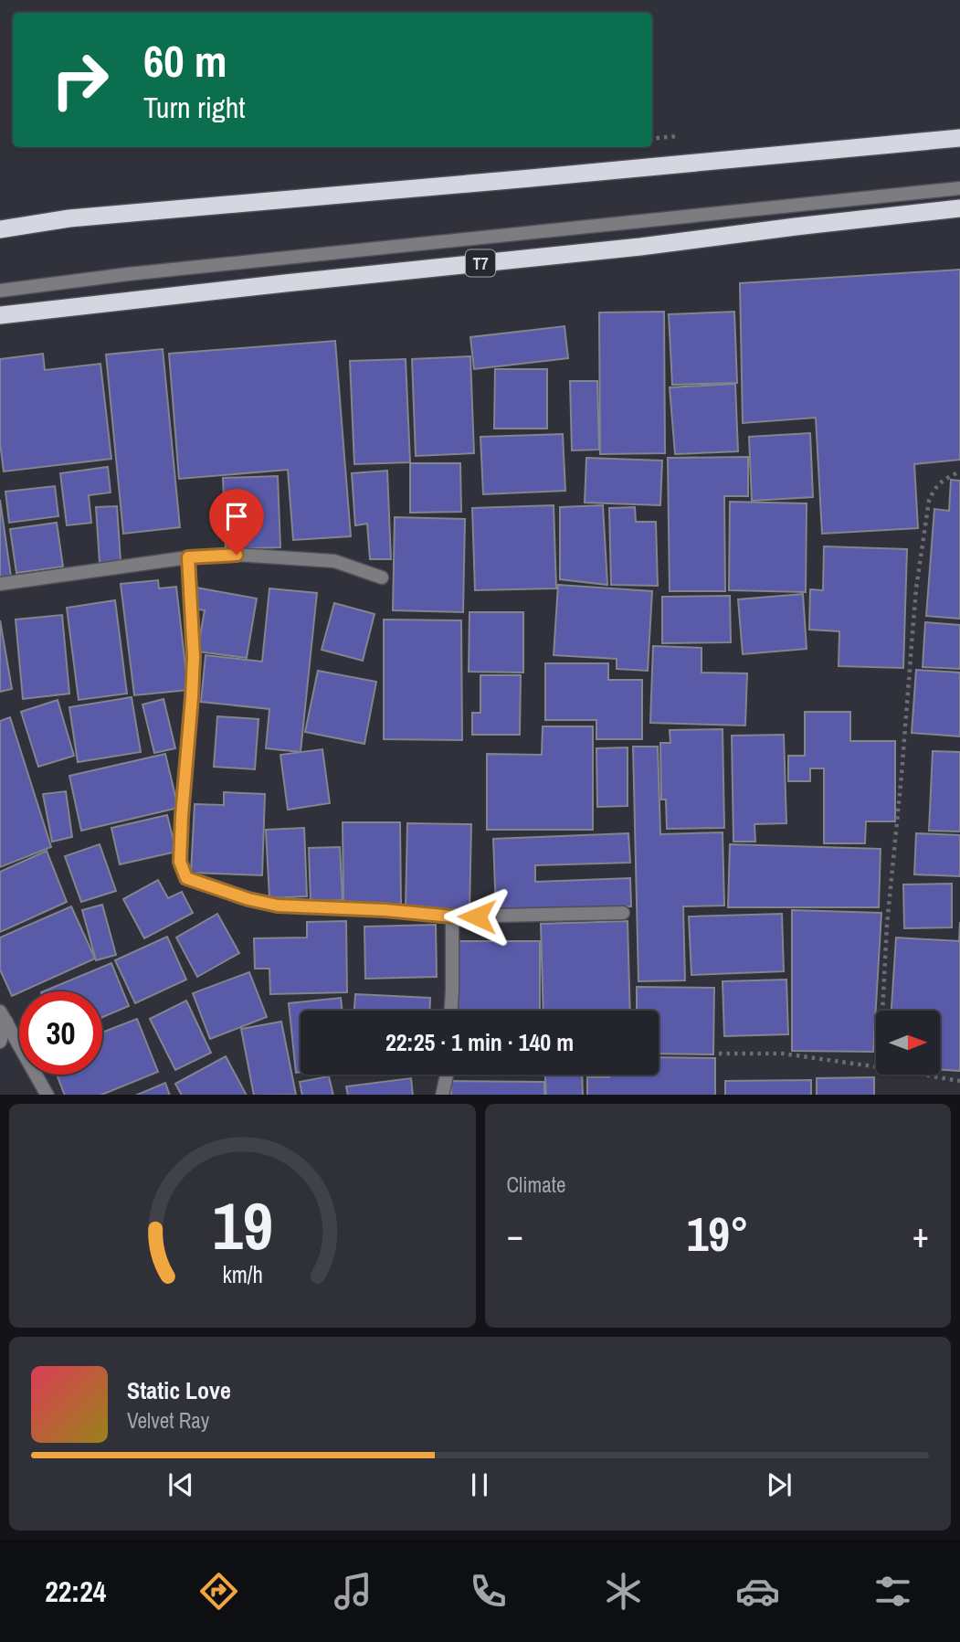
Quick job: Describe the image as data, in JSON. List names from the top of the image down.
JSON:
{
  "streets": {
    "highway": ["T7"]
  },
  "north": "right",
  "page": {
    "turn": ["60 m", "Turn right"],
    "limit": "30",
    "trip": "22:25 · 1 min · 140 m",
    "tile": "Climate",
    "heat": ["−", "19°", "+"],
    "song": ["Static Love", "Velvet Ray"],
    "tabs": "22:24",
    "gauge": ["19", "km/h"]
  }
}
